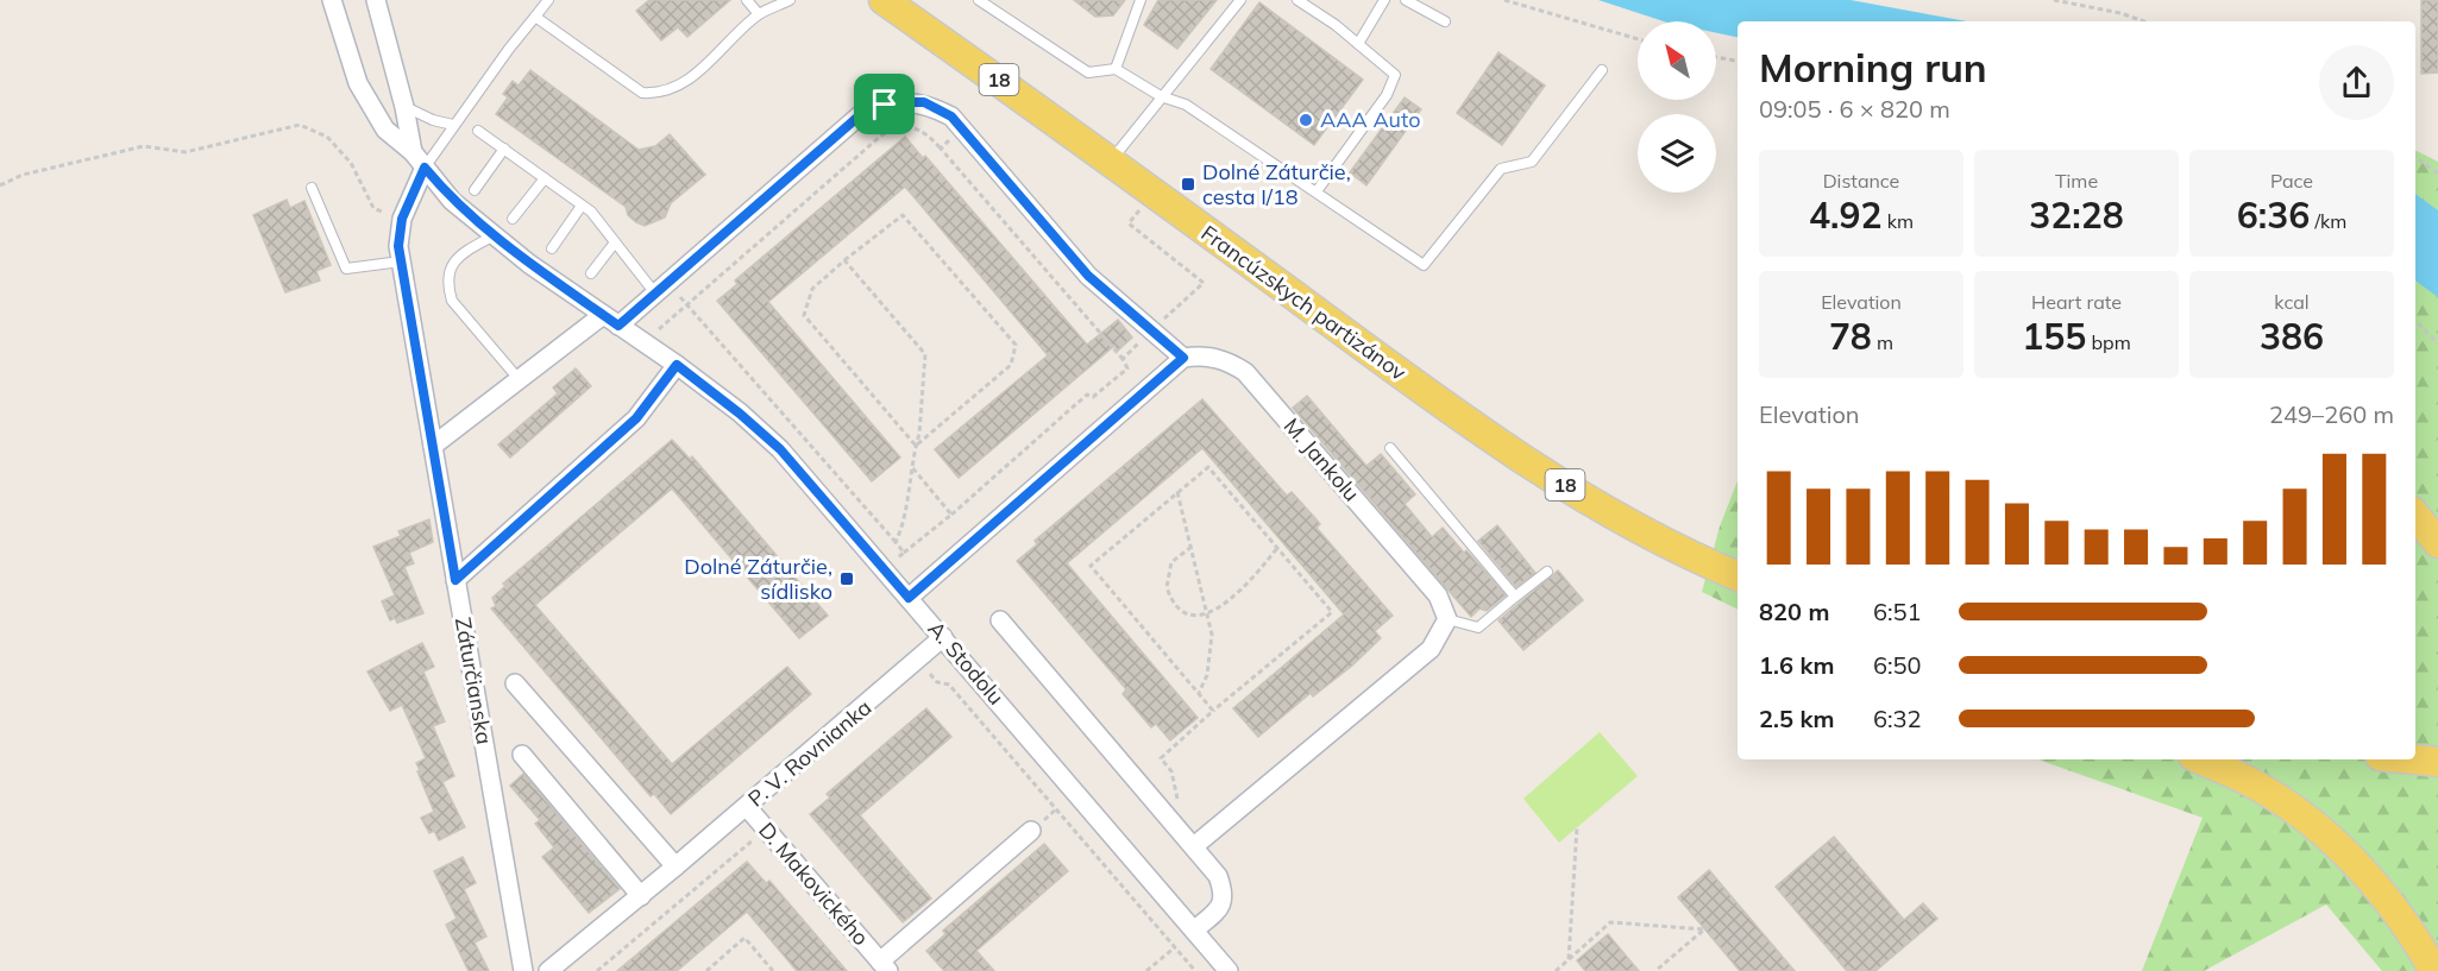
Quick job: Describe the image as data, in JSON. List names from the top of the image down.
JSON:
{
  "streets": {
    "main road": ["18", "Francúzskych partizánov"],
    "street": [
      "M. Jankolu",
      "A. Stodolu",
      "Záturčianska",
      "P. V. Rovnianka",
      "D. Makovického"
    ]
  },
  "crossings": [
    ["A. Stodolu", "Záturčianska"],
    ["A. Stodolu", "P. V. Rovnianka"],
    ["P. V. Rovnianka", "D. Makovického"]
  ],
  "places": {
    "other": ["AAA Auto"],
    "transit": ["Dolné Záturčie, cesta I/18", "Dolné Záturčie, sídlisko"]
  },
  "north": "top left",
  "page": {
    "heading": ["Morning run", "09:05 · 6 × 820 m"],
    "stats": [
      ["Distance", "4.92 km"],
      ["Time", "32:28"],
      ["Pace", "6:36 /km"],
      ["Elevation", "78 m"],
      ["Heart rate", "155 bpm"],
      ["kcal", "386"]
    ],
    "chart": ["Elevation", "249–260 m"],
    "list": [
      {
        "name": "820 m",
        "note": "6:51"
      },
      {
        "name": "1.6 km",
        "note": "6:50"
      },
      {
        "name": "2.5 km",
        "note": "6:32"
      }
    ]
  }
}
